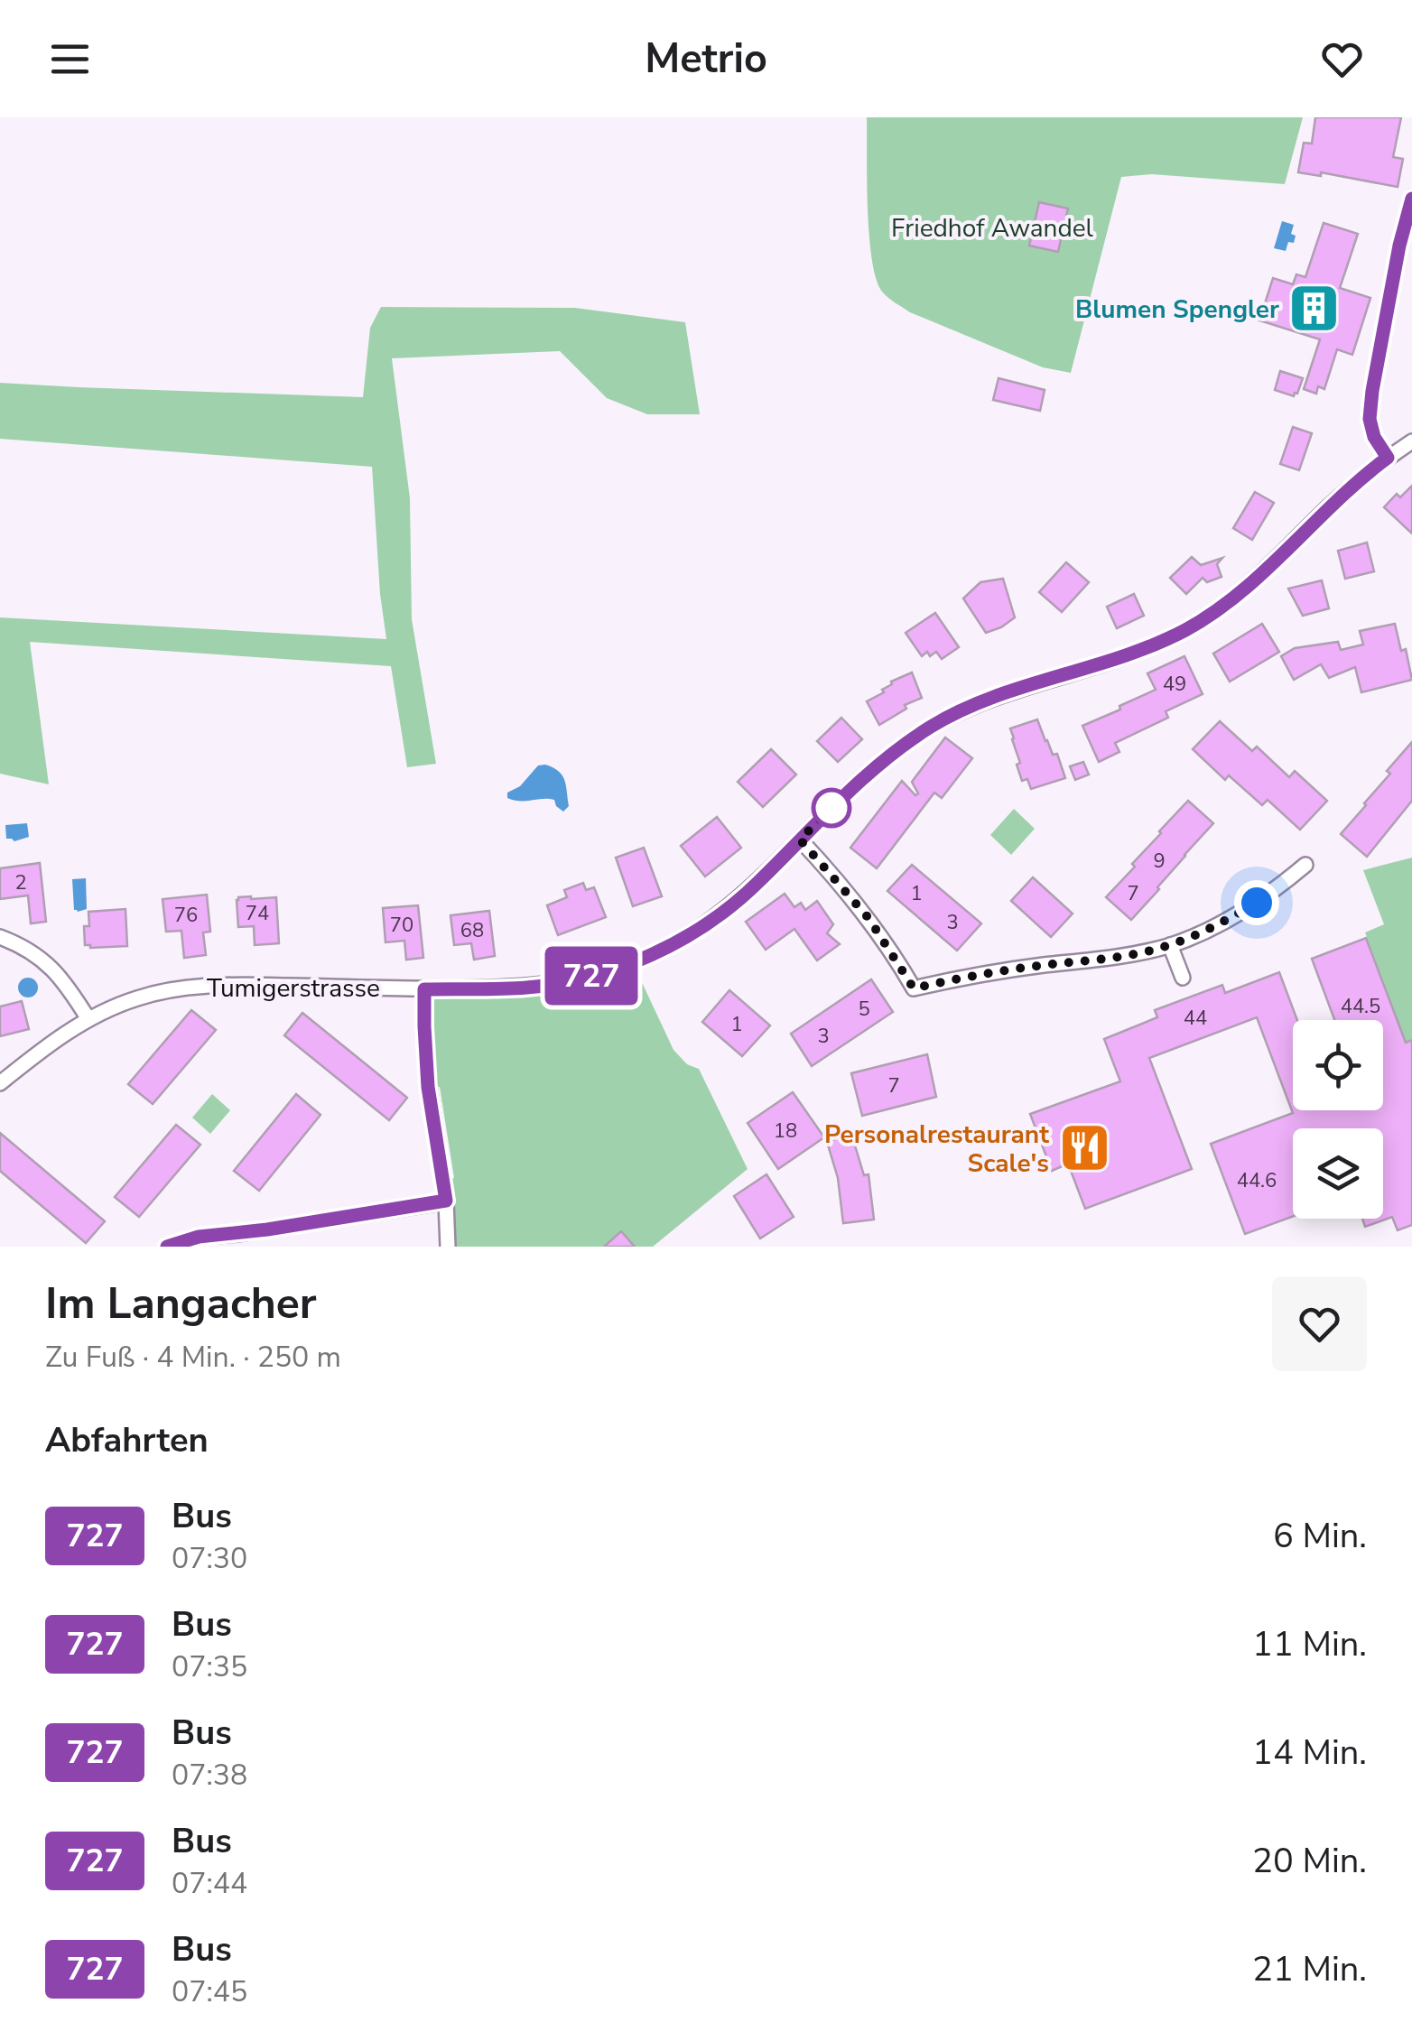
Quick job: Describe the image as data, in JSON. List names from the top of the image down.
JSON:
{
  "streets": {
    "street": ["Tumigerstrasse"]
  },
  "parks": ["Friedhof Awandel"],
  "places": {
    "building": ["Blumen Spengler"],
    "restaurant": ["Personalrestaurant Scale's"]
  },
  "lines": ["bus line 727"],
  "house_numbers": [
    "49",
    "9",
    "2",
    "1",
    "7",
    "74",
    "76",
    "3",
    "70",
    "68",
    "44.5",
    "5",
    "44",
    "1",
    "3",
    "7",
    "18",
    "44.6"
  ],
  "page": {
    "header": "Metrio",
    "on_map": "727",
    "heading": [
      ["Im Langacher", "Zu Fuß · 4 Min. · 250 m"],
      "Abfahrten"
    ],
    "list": [
      {
        "mark": "727",
        "name": "Bus",
        "note": "07:30",
        "value": "6 Min."
      },
      {
        "mark": "727",
        "name": "Bus",
        "note": "07:35",
        "value": "11 Min."
      },
      {
        "mark": "727",
        "name": "Bus",
        "note": "07:38",
        "value": "14 Min."
      },
      {
        "mark": "727",
        "name": "Bus",
        "note": "07:44",
        "value": "20 Min."
      },
      {
        "mark": "727",
        "name": "Bus",
        "note": "07:45",
        "value": "21 Min."
      }
    ]
  }
}
